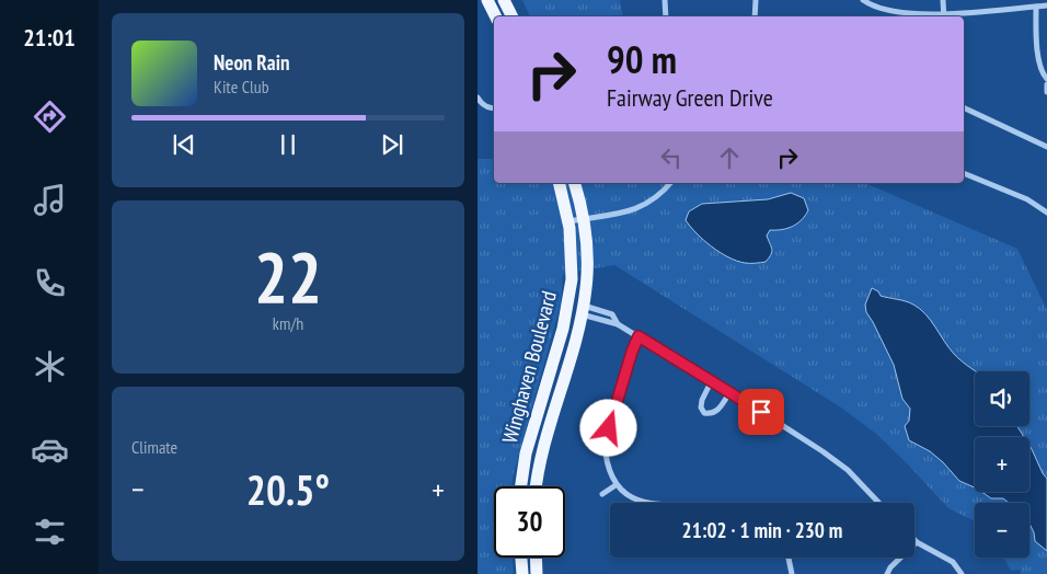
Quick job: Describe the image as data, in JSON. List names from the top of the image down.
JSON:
{
  "streets": {
    "main road": ["Winghaven Boulevard"]
  },
  "page": {
    "tabs": "21:01",
    "turn": ["90 m", "Fairway Green Drive"],
    "song": ["Neon Rain", "Kite Club"],
    "tile": [
      ["22", "km/h"],
      "Climate"
    ],
    "map_buttons": ["+", "−"],
    "heat": ["−", "20.5°", "+"],
    "limit": "30",
    "trip": "21:02 · 1 min · 230 m"
  }
}
